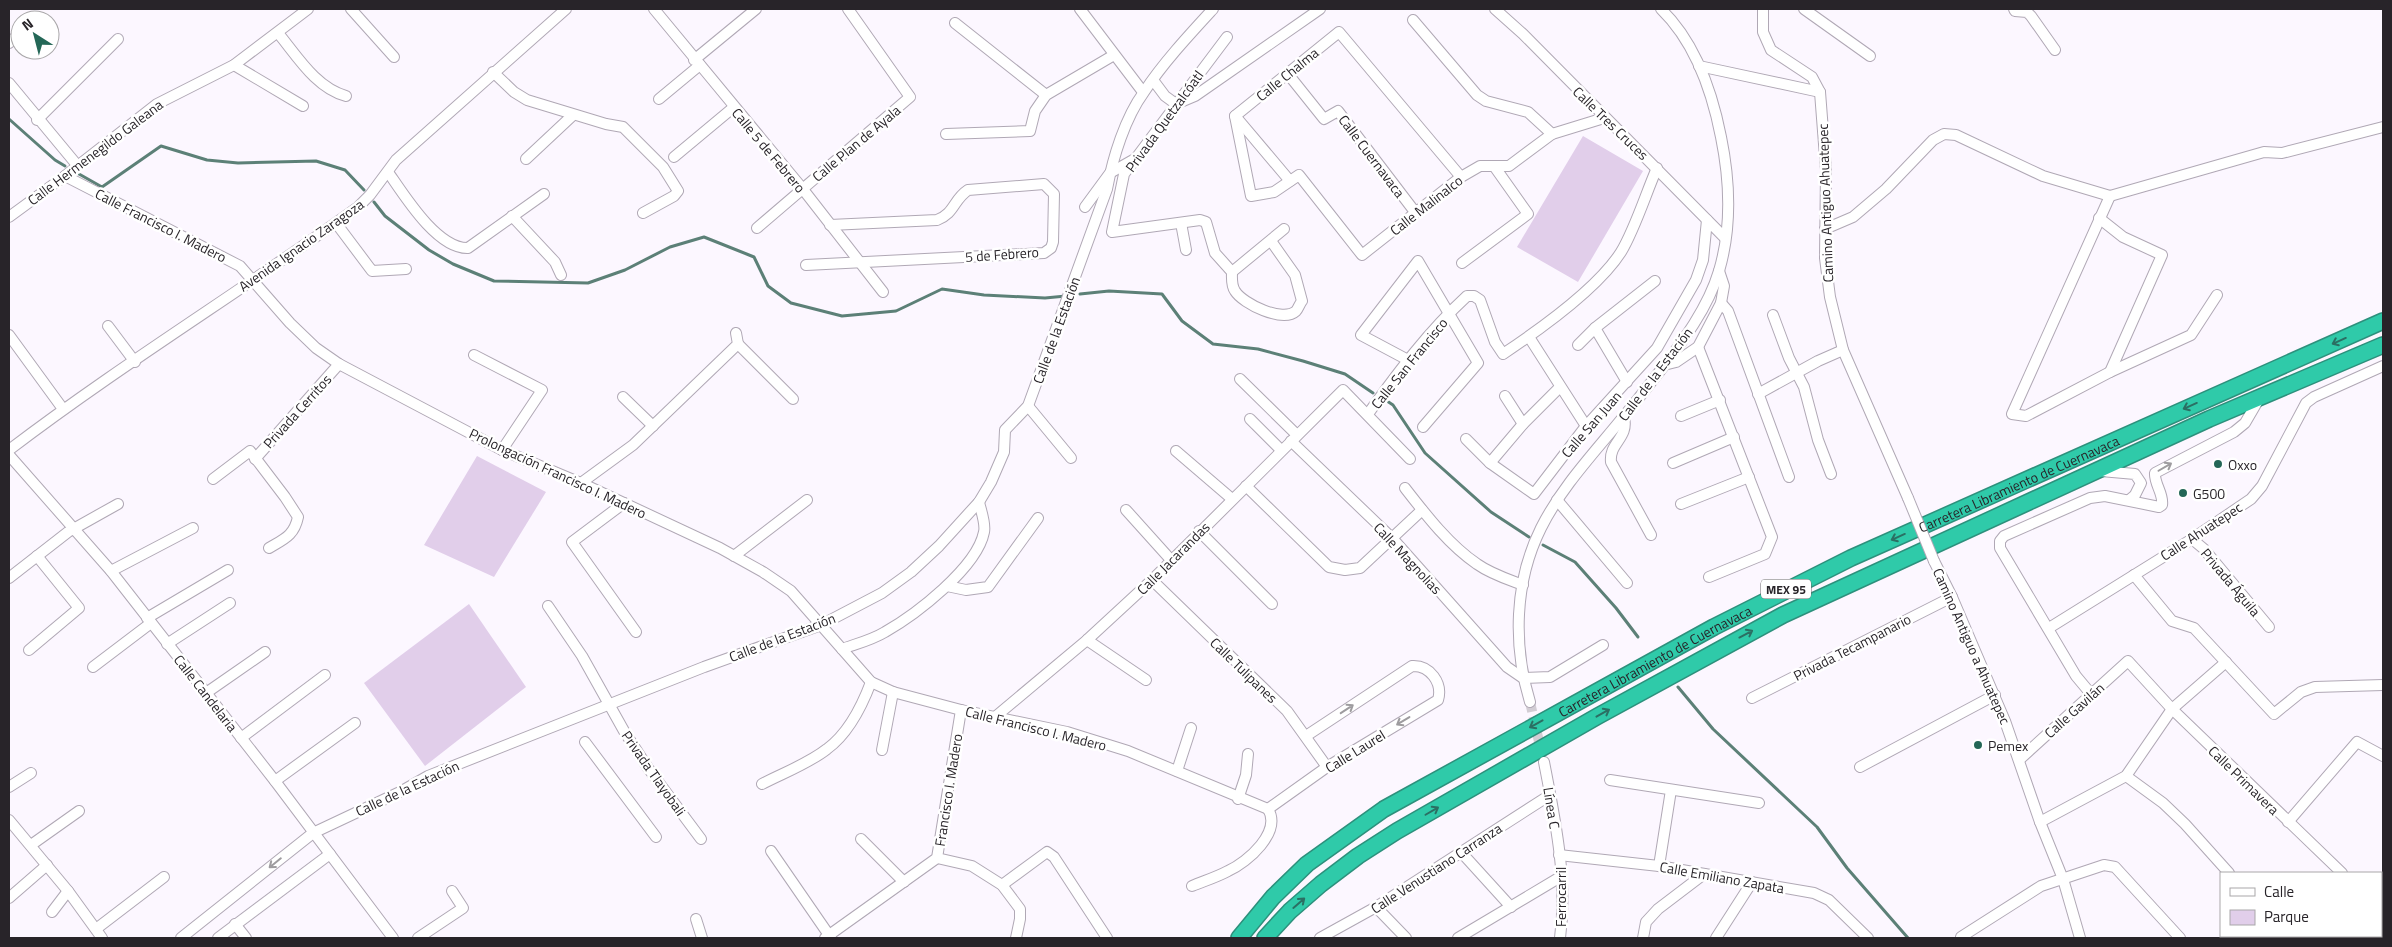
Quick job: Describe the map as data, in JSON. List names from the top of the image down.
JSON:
{
  "streets": {
    "highway": ["Carretera Libramiento de Cuernavaca", "MEX 95"],
    "street": [
      "Calle Chalma",
      "Privada Quetzalcóatl",
      "Calle Tres Cruces",
      "Calle Plan de Ayala",
      "Calle 5 de Febrero",
      "Calle Hermenegildo Galeana",
      "Calle Cuernavaca",
      "Camino Antiguo Ahuatepec",
      "Calle Malinalco",
      "Calle Francisco I. Madero",
      "Avenida Ignacio Zaragoza",
      "5 de Febrero",
      "Calle de la Estación",
      "Calle San Francisco",
      "Privada Cerritos",
      "Calle San Juan",
      "Prolongación Francisco I. Madero",
      "Calle Ahuatepec",
      "Calle Jacarandas",
      "Calle Magnolias",
      "Privada Águila",
      "Camino Antiguo a Ahuatepec",
      "Privada Tecampanario",
      "Calle Tulipanes",
      "Calle Candelaria",
      "Calle Gavilán",
      "Calle Laurel",
      "Privada Tlayobali",
      "Calle Primavera",
      "Francisco I. Madero",
      "Línea C",
      "Calle Venustiano Carranza",
      "Calle Emiliano Zapata",
      "Ferrocarril"
    ]
  },
  "crossings": [
    ["Calle Chalma", "Calle Cuernavaca"],
    ["Calle Chalma", "Calle Malinalco"],
    ["Calle Tres Cruces", "Calle Malinalco"],
    ["Calle Tres Cruces", "Calle de la Estación"],
    ["Calle Tres Cruces", "Calle San Juan"],
    ["Calle Plan de Ayala", "Calle 5 de Febrero"],
    ["Calle 5 de Febrero", "5 de Febrero"],
    ["Calle Hermenegildo Galeana", "Calle Francisco I. Madero"],
    ["Calle Cuernavaca", "Calle Malinalco"],
    ["Camino Antiguo Ahuatepec", "Camino Antiguo a Ahuatepec"],
    ["Calle Francisco I. Madero", "Avenida Ignacio Zaragoza"],
    ["Calle Francisco I. Madero", "Calle de la Estación"],
    ["Calle Francisco I. Madero", "Prolongación Francisco I. Madero"],
    ["Calle Francisco I. Madero", "Calle Jacarandas"],
    ["Calle Francisco I. Madero", "Calle Laurel"],
    ["Calle Francisco I. Madero", "Francisco I. Madero"],
    ["Avenida Ignacio Zaragoza", "Prolongación Francisco I. Madero"],
    ["Calle de la Estación", "Prolongación Francisco I. Madero"],
    ["Calle de la Estación", "Calle Magnolias"],
    ["Calle de la Estación", "Calle Candelaria"],
    ["Calle de la Estación", "Privada Tlayobali"],
    ["Calle San Francisco", "Calle Jacarandas"],
    ["Privada Cerritos", "Prolongación Francisco I. Madero"],
    ["Calle Ahuatepec", "Privada Águila"],
    ["Calle Jacarandas", "Calle Magnolias"],
    ["Calle Jacarandas", "Calle Tulipanes"],
    ["Camino Antiguo a Ahuatepec", "Privada Tecampanario"],
    ["Camino Antiguo a Ahuatepec", "Calle Gavilán"],
    ["Calle Tulipanes", "Calle Laurel"],
    ["Calle Gavilán", "Calle Primavera"],
    ["Línea C", "Calle Venustiano Carranza"],
    ["Línea C", "Calle Emiliano Zapata"],
    ["Línea C", "Ferrocarril"],
    ["Calle Emiliano Zapata", "Ferrocarril"]
  ],
  "places": ["Oxxo", "G500", "Pemex"],
  "legend": ["Calle", "Parque"],
  "north": "top left"
}
